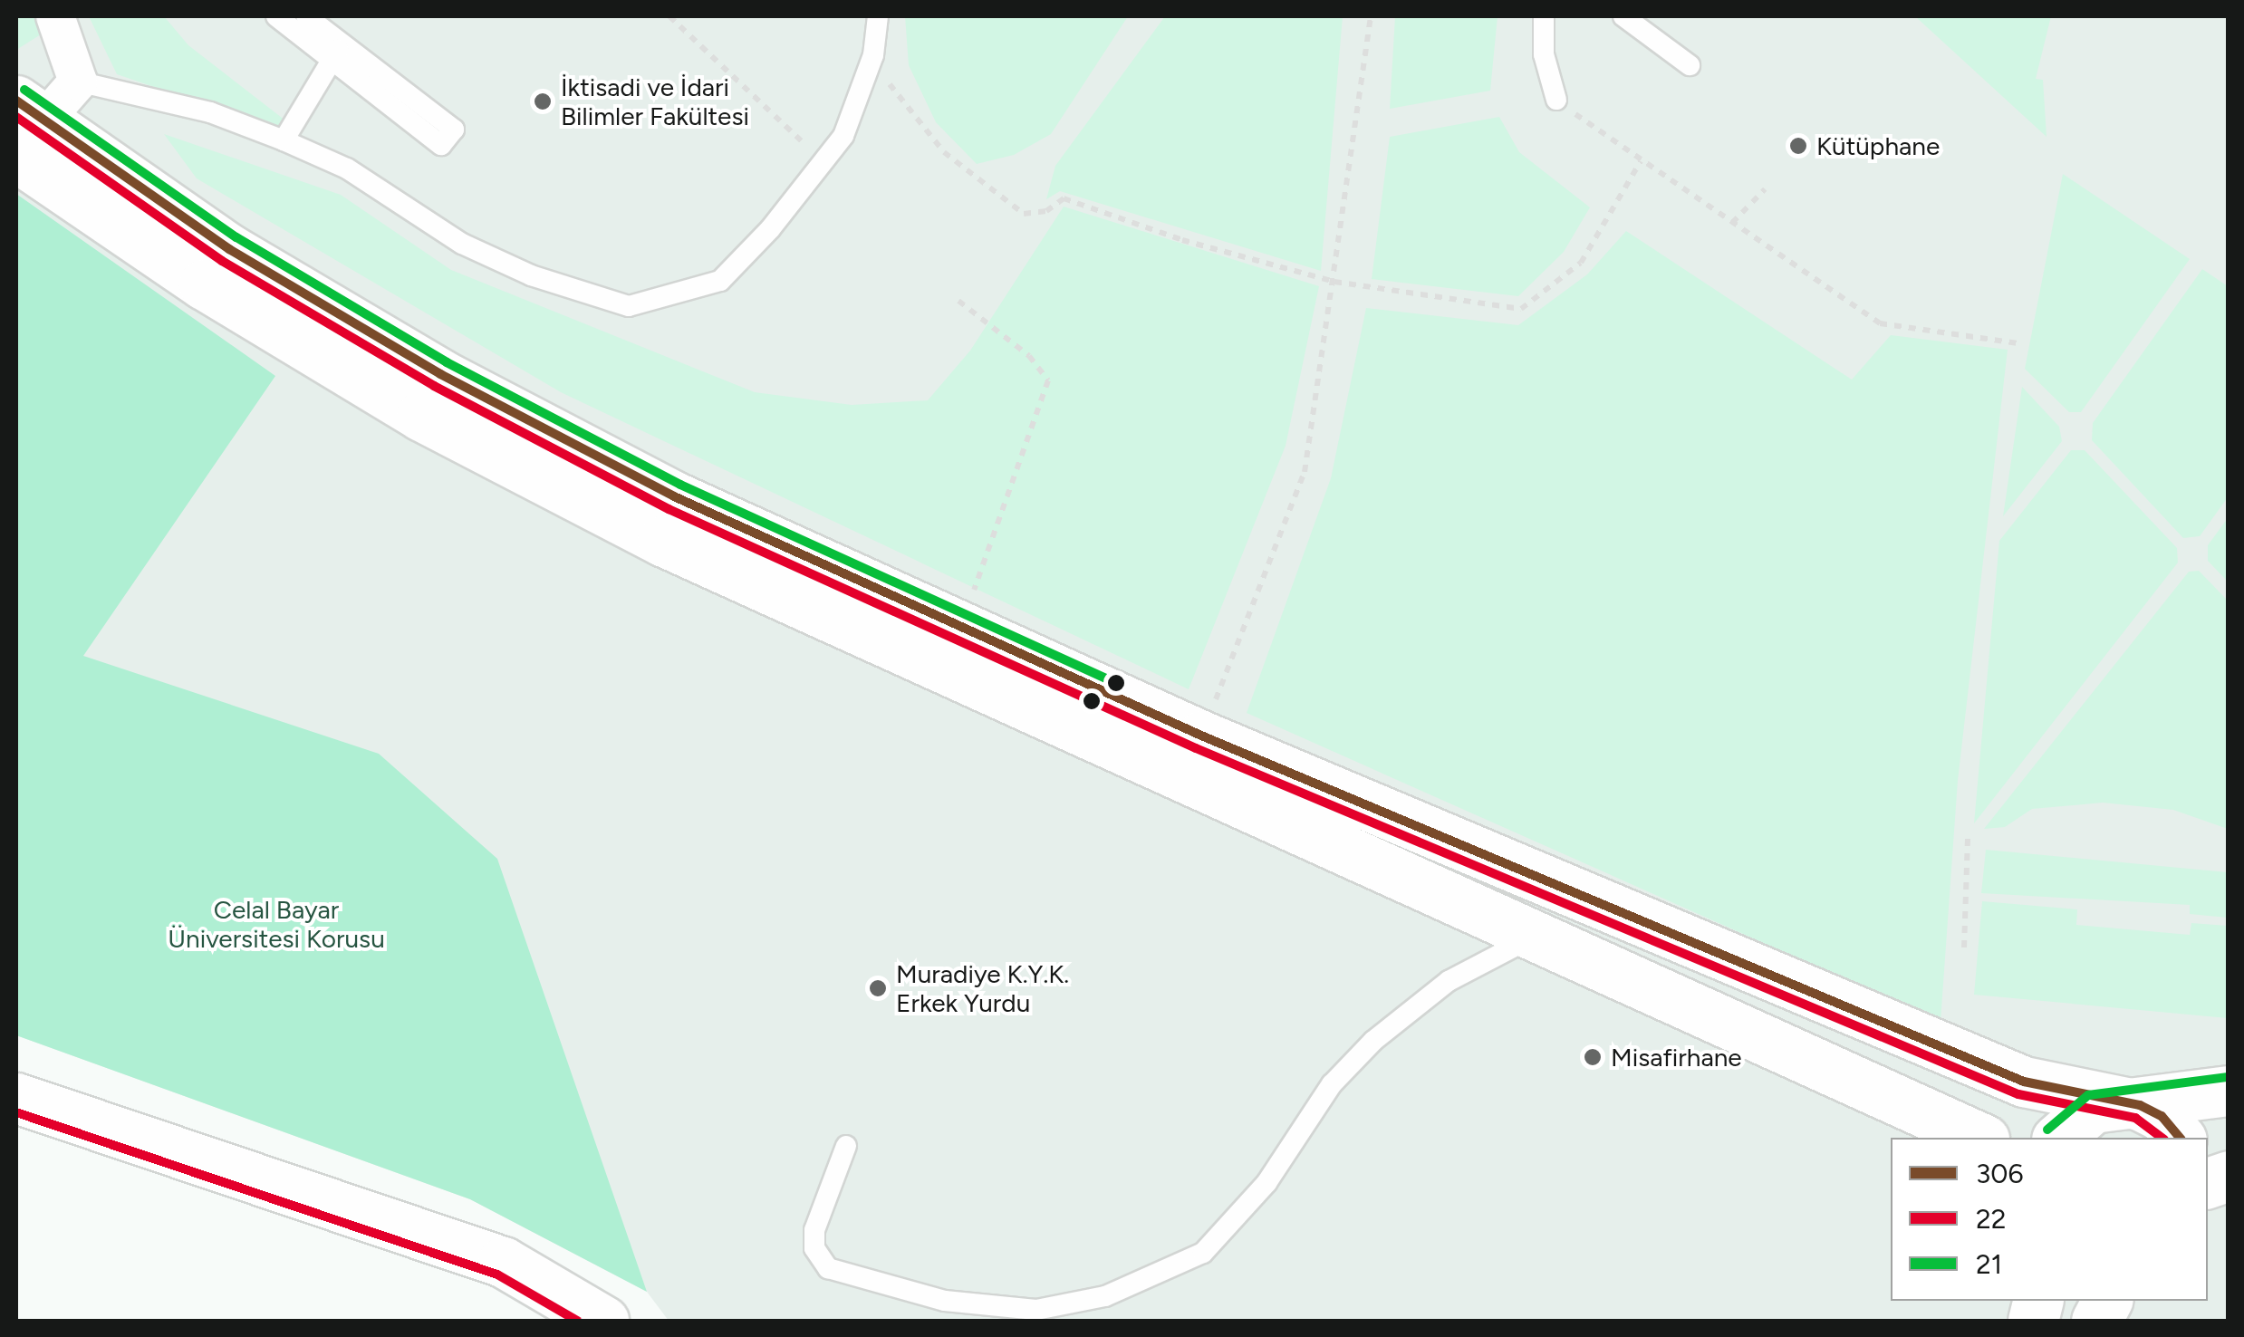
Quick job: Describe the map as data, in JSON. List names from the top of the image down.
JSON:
{
  "parks": ["Celal Bayar Üniversitesi Korusu"],
  "places": [
    "İktisadi ve İdari Bilimler Fakültesi",
    "Kütüphane",
    "Muradiye K.Y.K. Erkek Yurdu",
    "Misafirhane"
  ],
  "lines": ["transit line 21", "transit line 306", "transit line 22"],
  "legend": ["306", "22", "21"]
}
